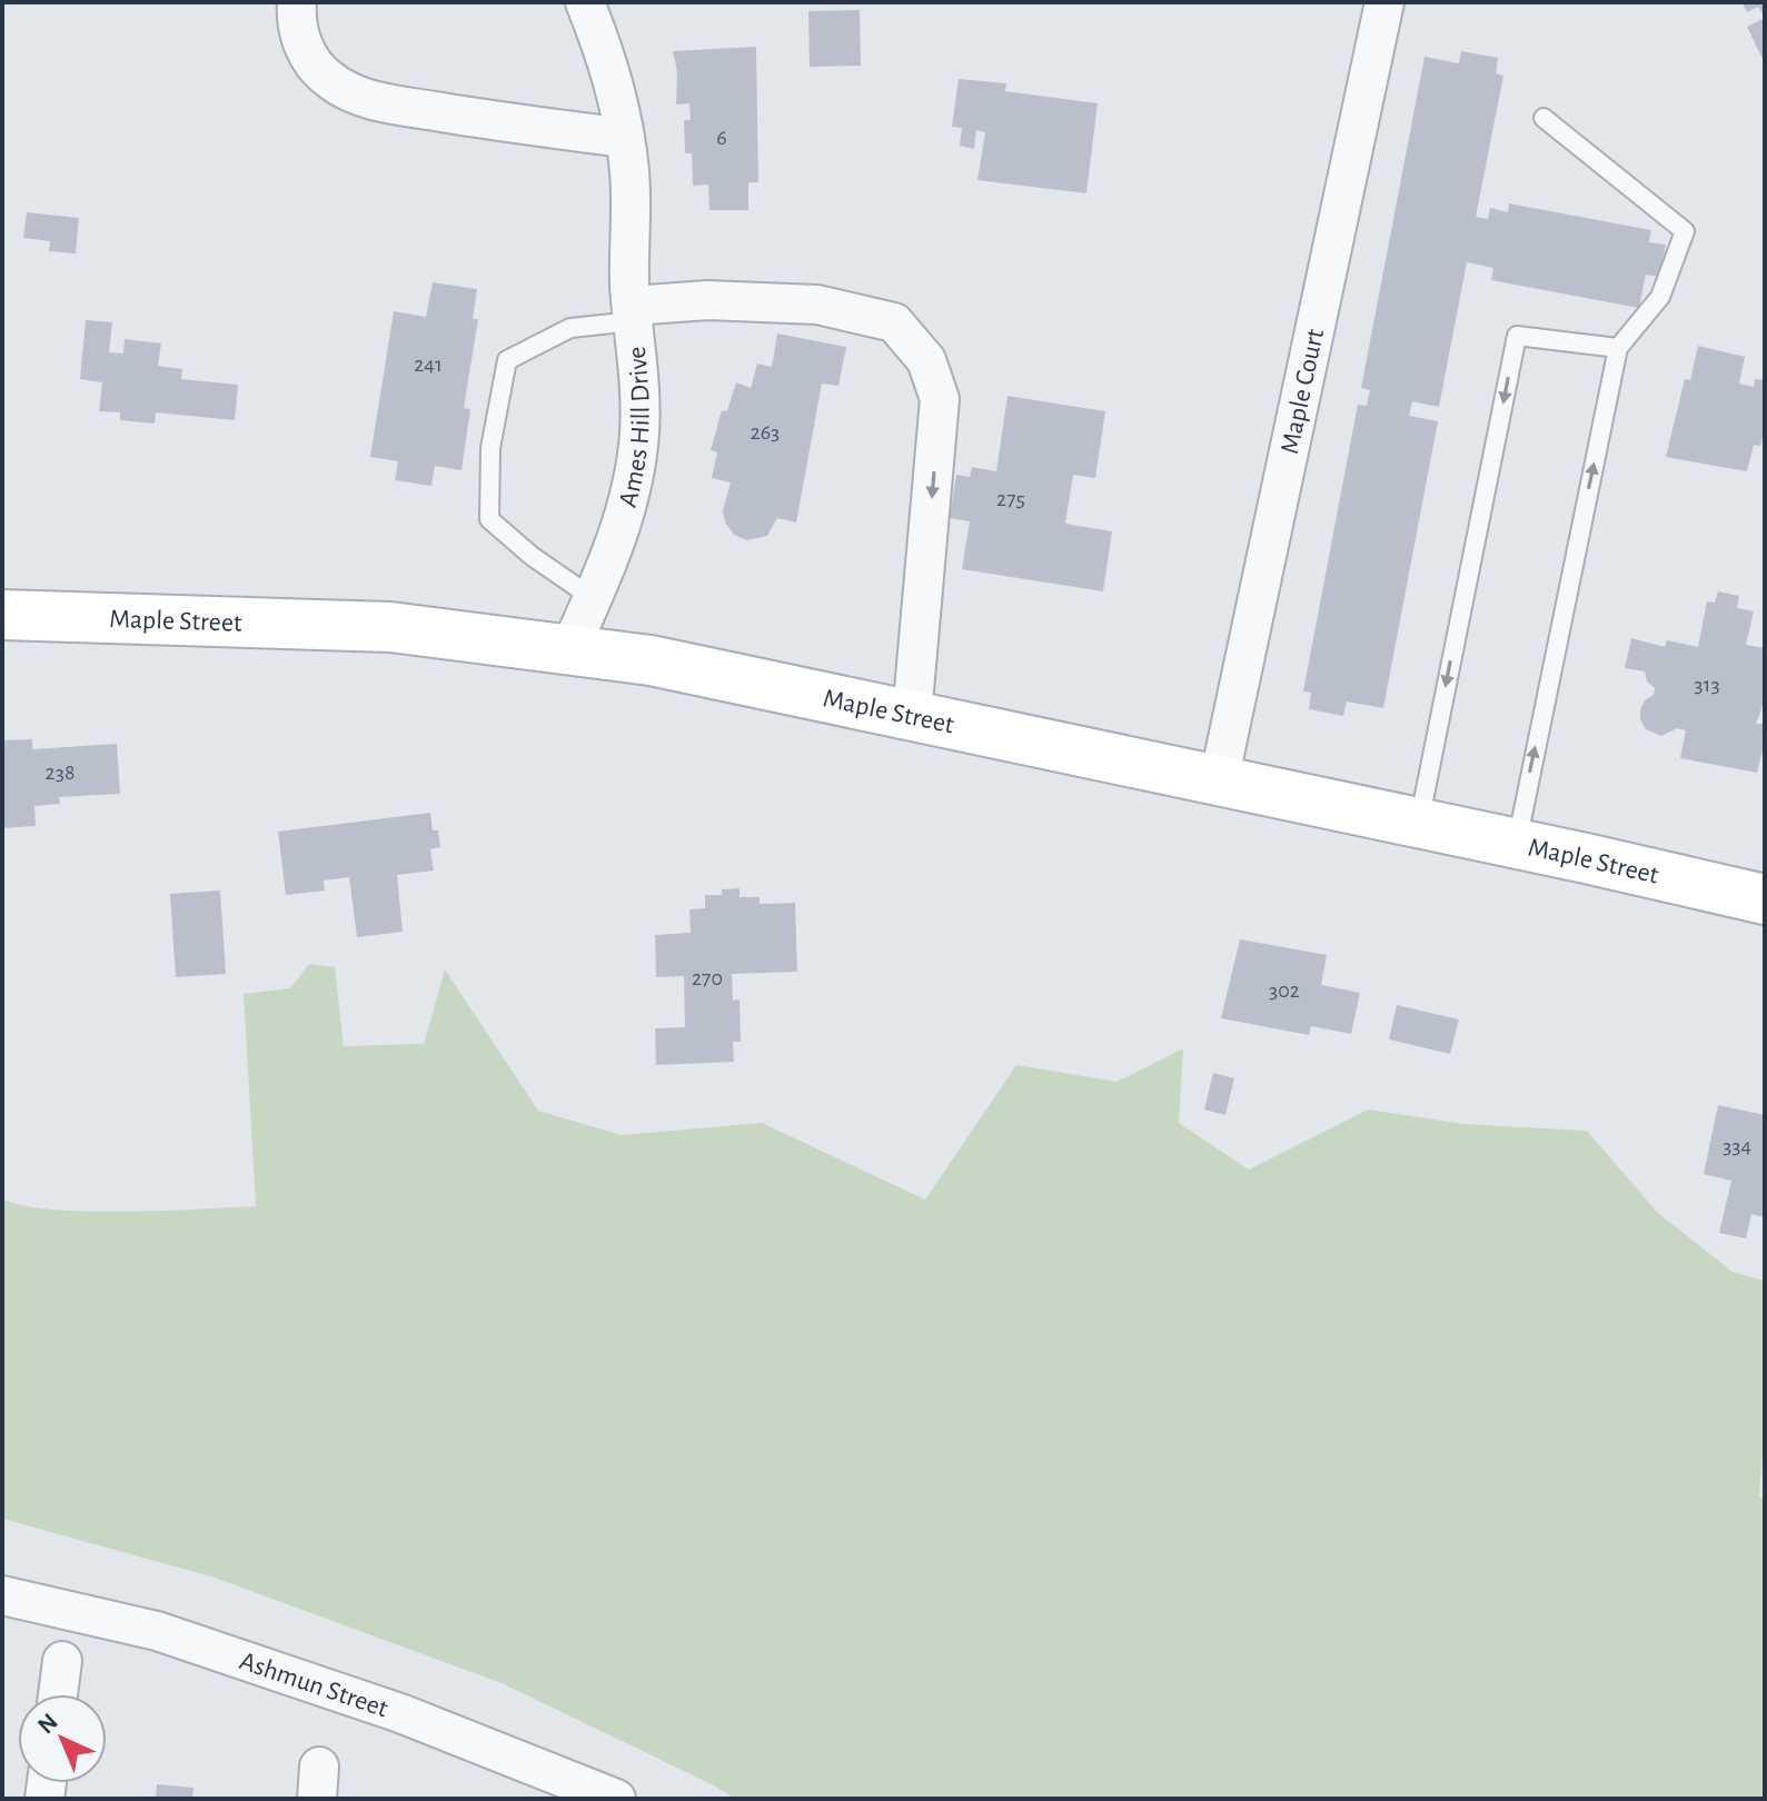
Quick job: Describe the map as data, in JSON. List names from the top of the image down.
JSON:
{
  "streets": {
    "main road": ["Maple Street"],
    "street": ["Maple Court", "Ames Hill Drive", "Ashmun Street"]
  },
  "crossings": [
    ["Maple Court", "Maple Street"],
    ["Ames Hill Drive", "Maple Street"]
  ],
  "house_numbers": [
    "6",
    "241",
    "263",
    "275",
    "313",
    "238",
    "270",
    "302",
    "334"
  ],
  "north": "top left"
}
